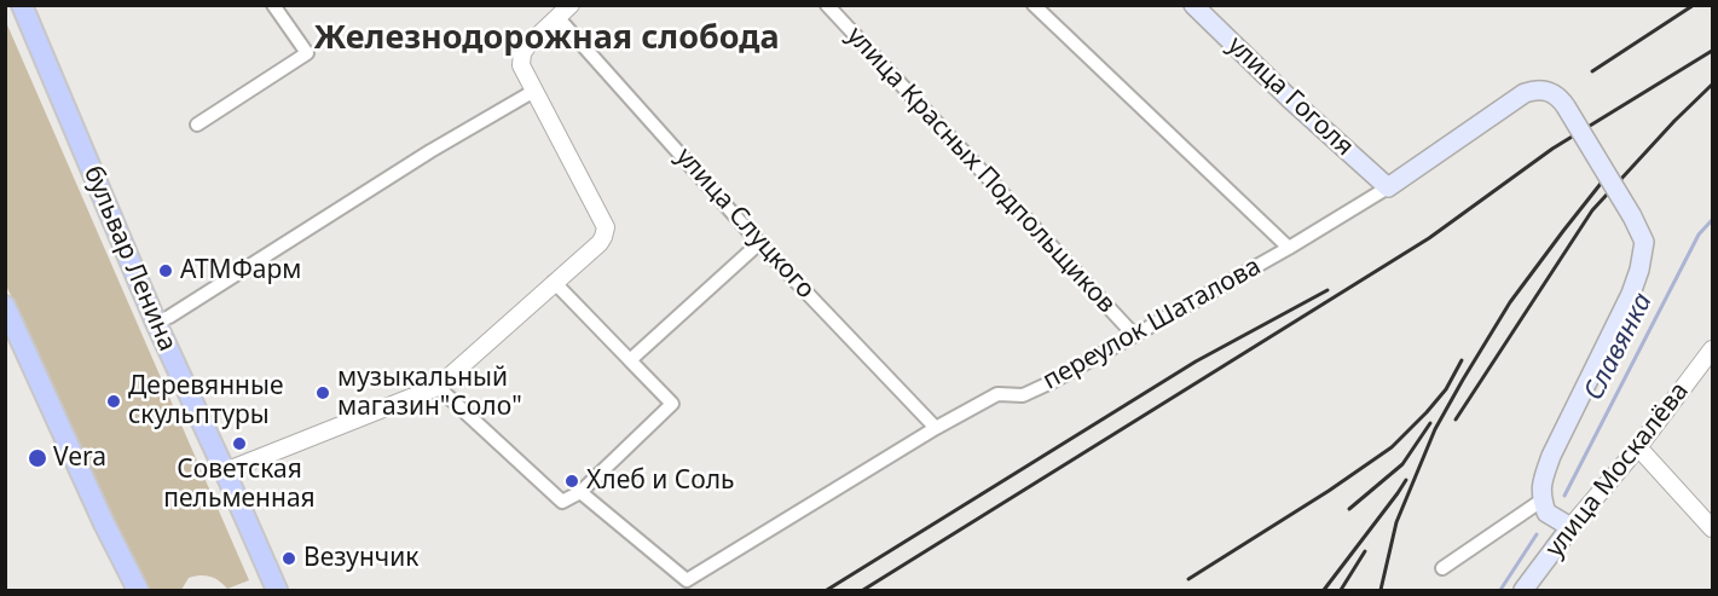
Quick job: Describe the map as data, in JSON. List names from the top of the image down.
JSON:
{
  "streets": {
    "main road": ["улица Гоголя", "бульвар Ленина", "улица Москалёва"],
    "street": ["улица Красных Подпольщиков", "улица Слуцкого", "переулок Шаталова"]
  },
  "crossings": [
    ["улица Гоголя", "переулок Шаталова"],
    ["улица Красных Подпольщиков", "переулок Шаталова"],
    ["улица Слуцкого", "переулок Шаталова"]
  ],
  "districts": ["Железнодорожная слобода"],
  "water": ["Славянка"],
  "places": [
    "АТМФарм",
    "музыкальный магазин\"Соло\"",
    "Деревянные скульптуры",
    "Советская пельменная",
    "Vera",
    "Хлеб и Соль",
    "Везунчик"
  ]
}
